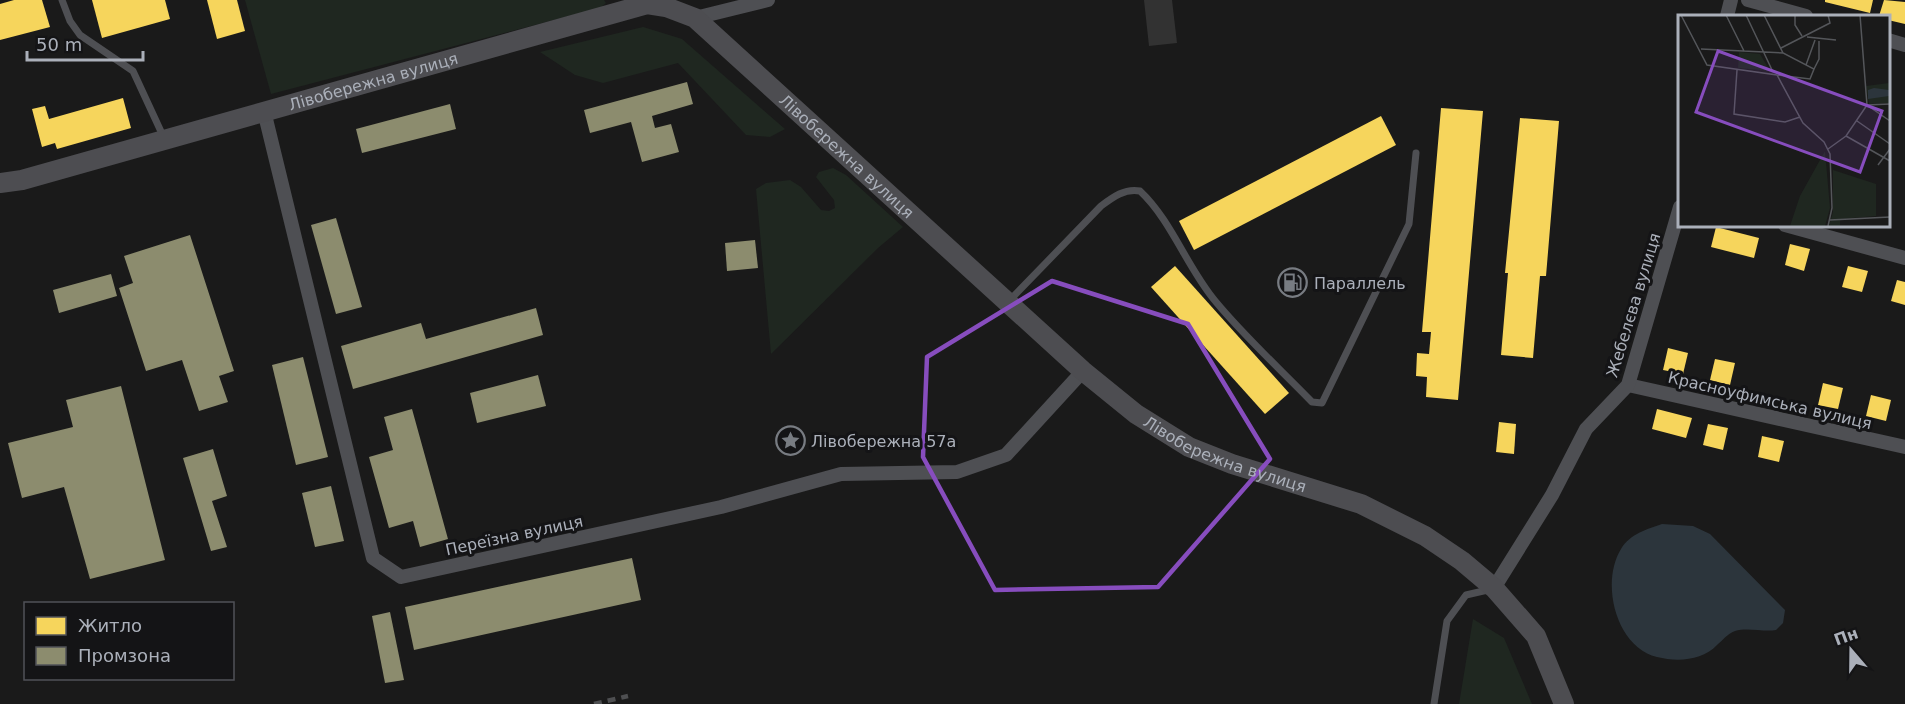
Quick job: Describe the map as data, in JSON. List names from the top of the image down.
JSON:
{
  "streets": {
    "main road": ["Лівобережна вулиця"],
    "street": ["Жебелєва вулиця", "Красноуфимська вулиця", "Переїзна вулиця"]
  },
  "crossings": [
    ["Лівобережна вулиця", "Жебелєва вулиця"],
    ["Лівобережна вулиця", "Переїзна вулиця"],
    ["Жебелєва вулиця", "Красноуфимська вулиця"]
  ],
  "places": {
    "fuel station": ["Параллель"],
    "place": ["Лівобережна 57а"]
  },
  "legend": ["Житло", "Промзона"],
  "scale_bar": "50 m",
  "north": "top"
}
